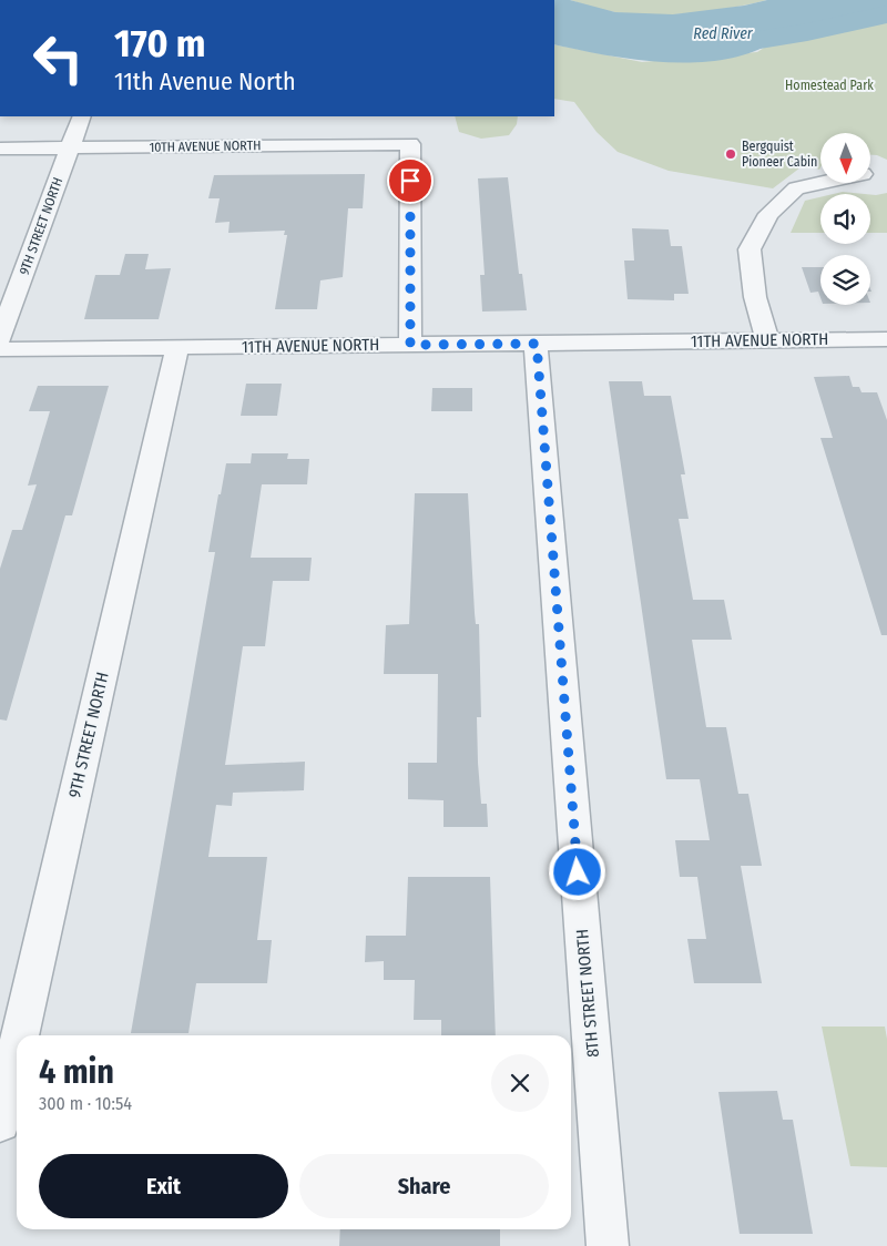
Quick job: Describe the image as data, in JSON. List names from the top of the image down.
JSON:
{
  "streets": {
    "street": [
      "10TH AVENUE NORTH",
      "9TH STREET NORTH",
      "11TH AVENUE NORTH",
      "8TH STREET NORTH"
    ]
  },
  "crossings": [
    ["10TH AVENUE NORTH", "9TH STREET NORTH"],
    ["10TH AVENUE NORTH", "11TH AVENUE NORTH"],
    ["9TH STREET NORTH", "11TH AVENUE NORTH"],
    ["11TH AVENUE NORTH", "8TH STREET NORTH"]
  ],
  "water": ["Red River"],
  "parks": ["Homestead Park"],
  "places": ["Bergquist Pioneer Cabin"],
  "north": "bottom",
  "page": {
    "turn": ["170 m", "11th Avenue North"],
    "heading": ["4 min", "300 m · 10:54"],
    "buttons": ["Exit", "Share"]
  }
}
